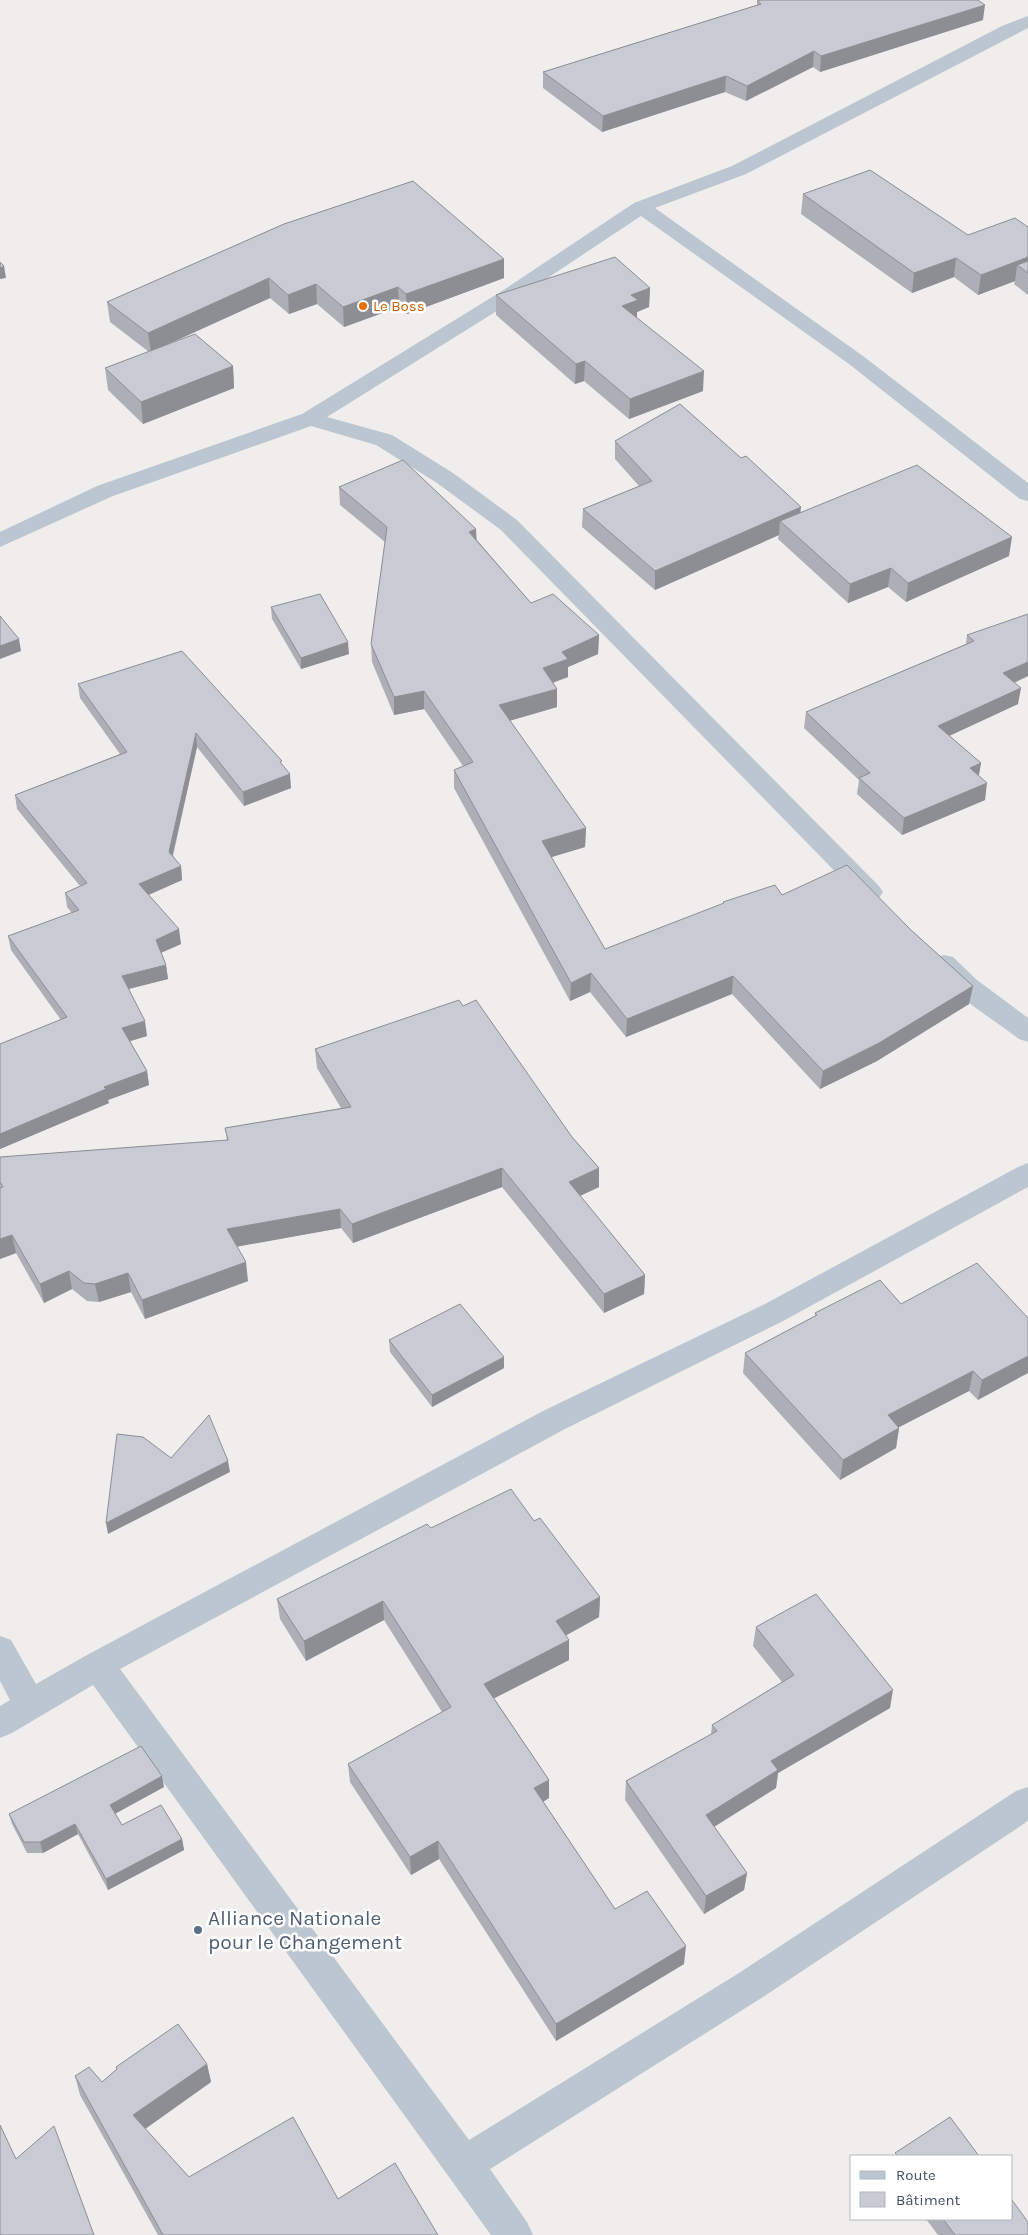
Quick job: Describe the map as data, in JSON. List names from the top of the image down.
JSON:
{
  "places": ["Le Boss", "Alliance Nationale pour le Changement"],
  "legend": ["Route", "Bâtiment"]
}
